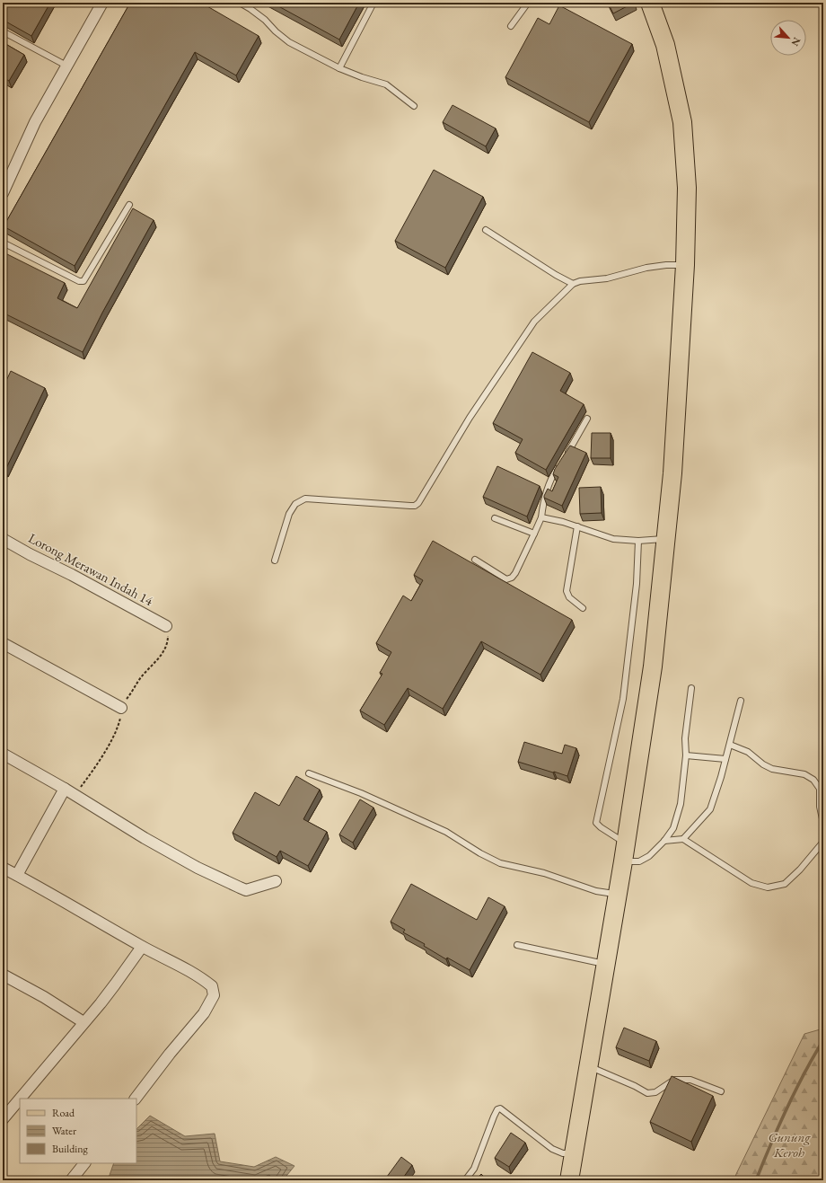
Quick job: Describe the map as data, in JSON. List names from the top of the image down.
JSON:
{
  "streets": {
    "street": ["Lorong Merawan Indah 14"]
  },
  "parks": ["Gunung Keroh"],
  "legend": ["Road", "Water", "Building"],
  "north": "bottom right"
}
